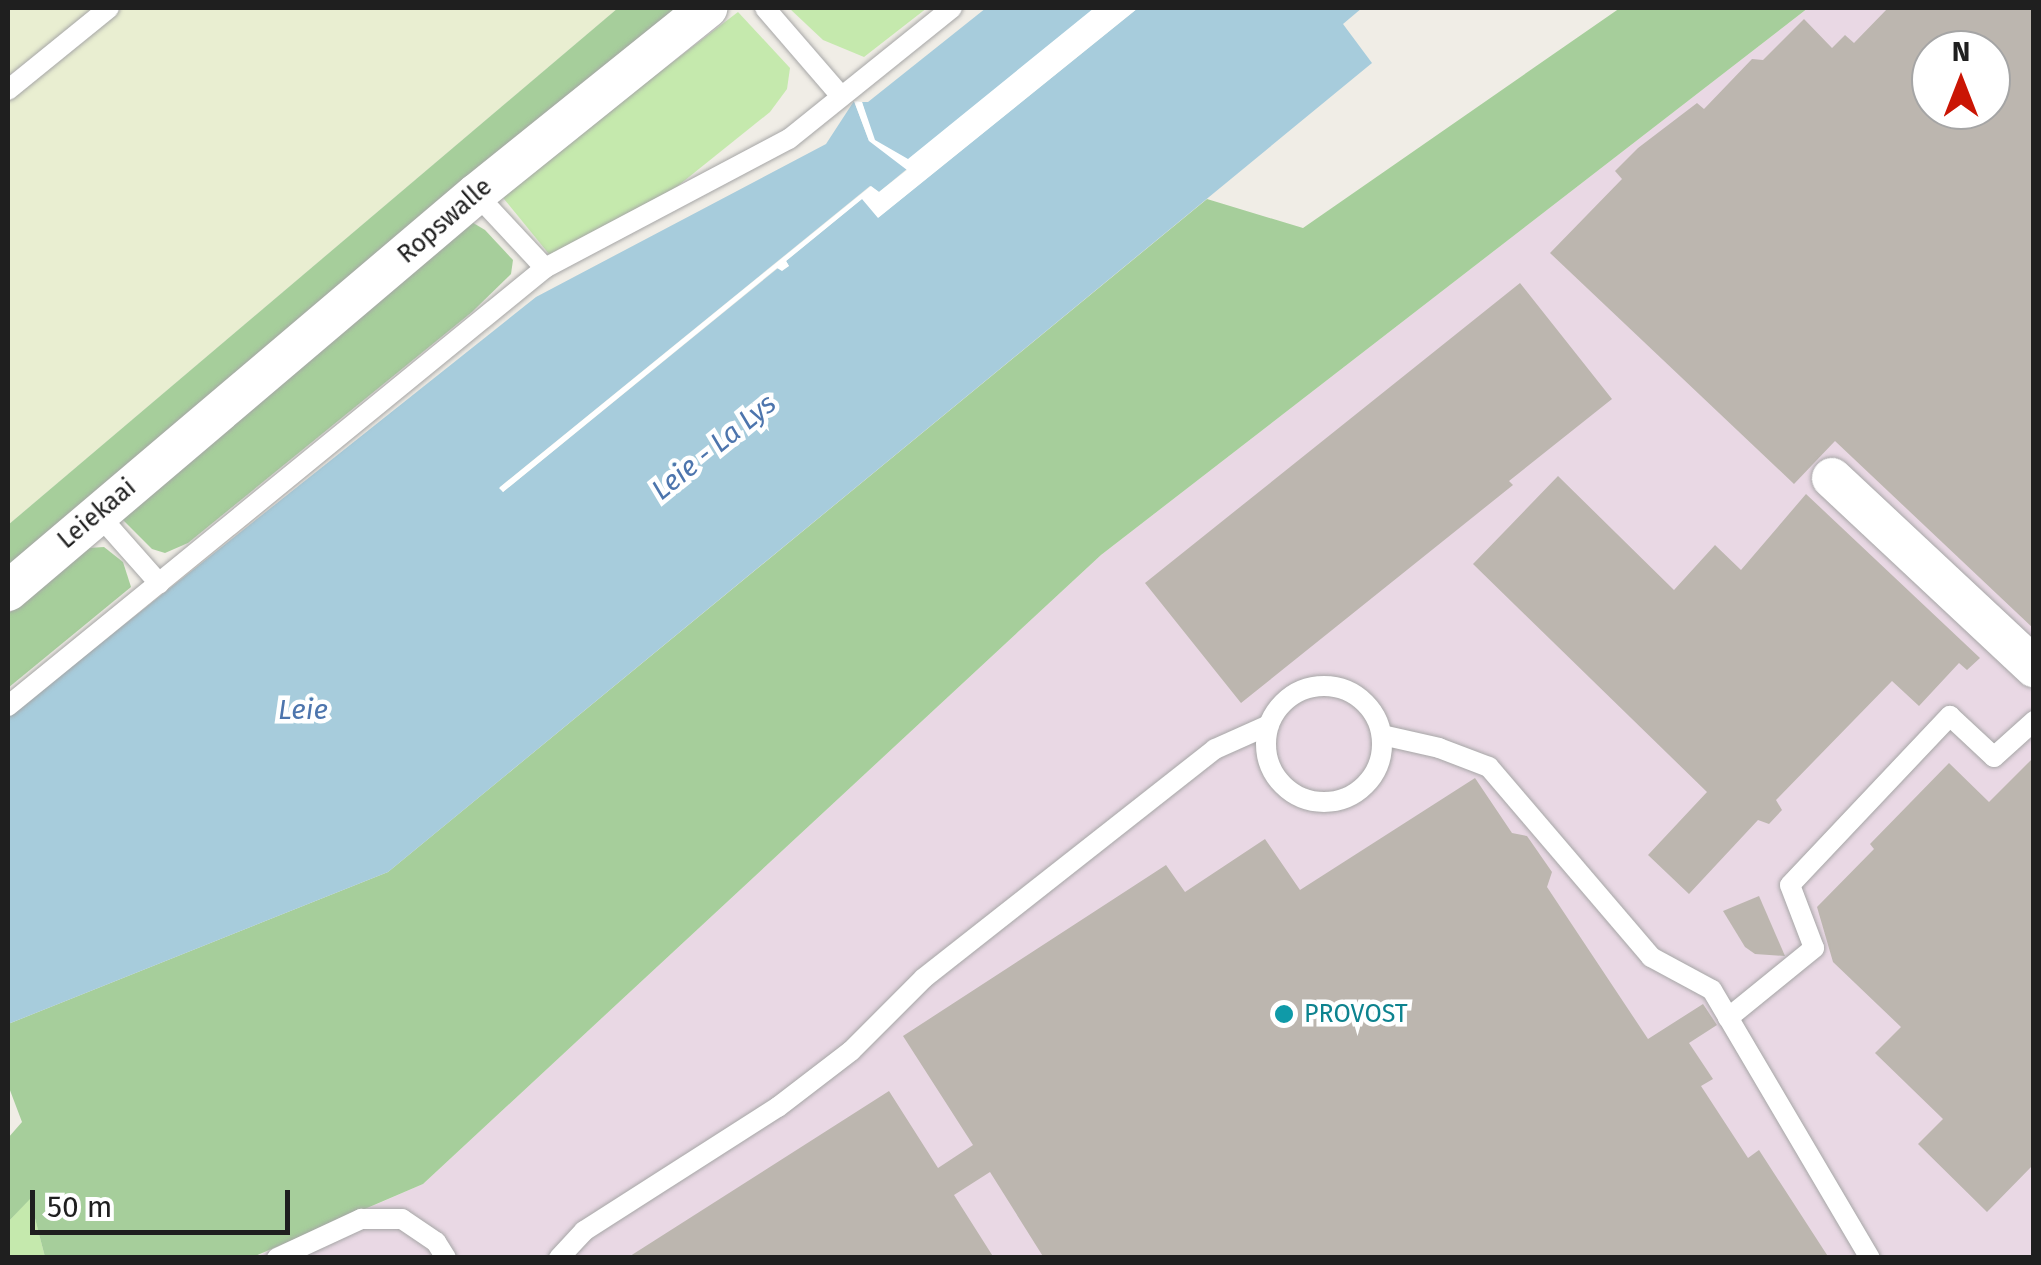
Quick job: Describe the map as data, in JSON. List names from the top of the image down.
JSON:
{
  "streets": {
    "street": ["Ropswalle", "Leiekaai"]
  },
  "crossings": [
    ["Ropswalle", "Leiekaai"]
  ],
  "water": ["Leie - La Lys", "Leie"],
  "places": ["PROVOST"],
  "scale_bar": "50 m",
  "north": "top"
}
